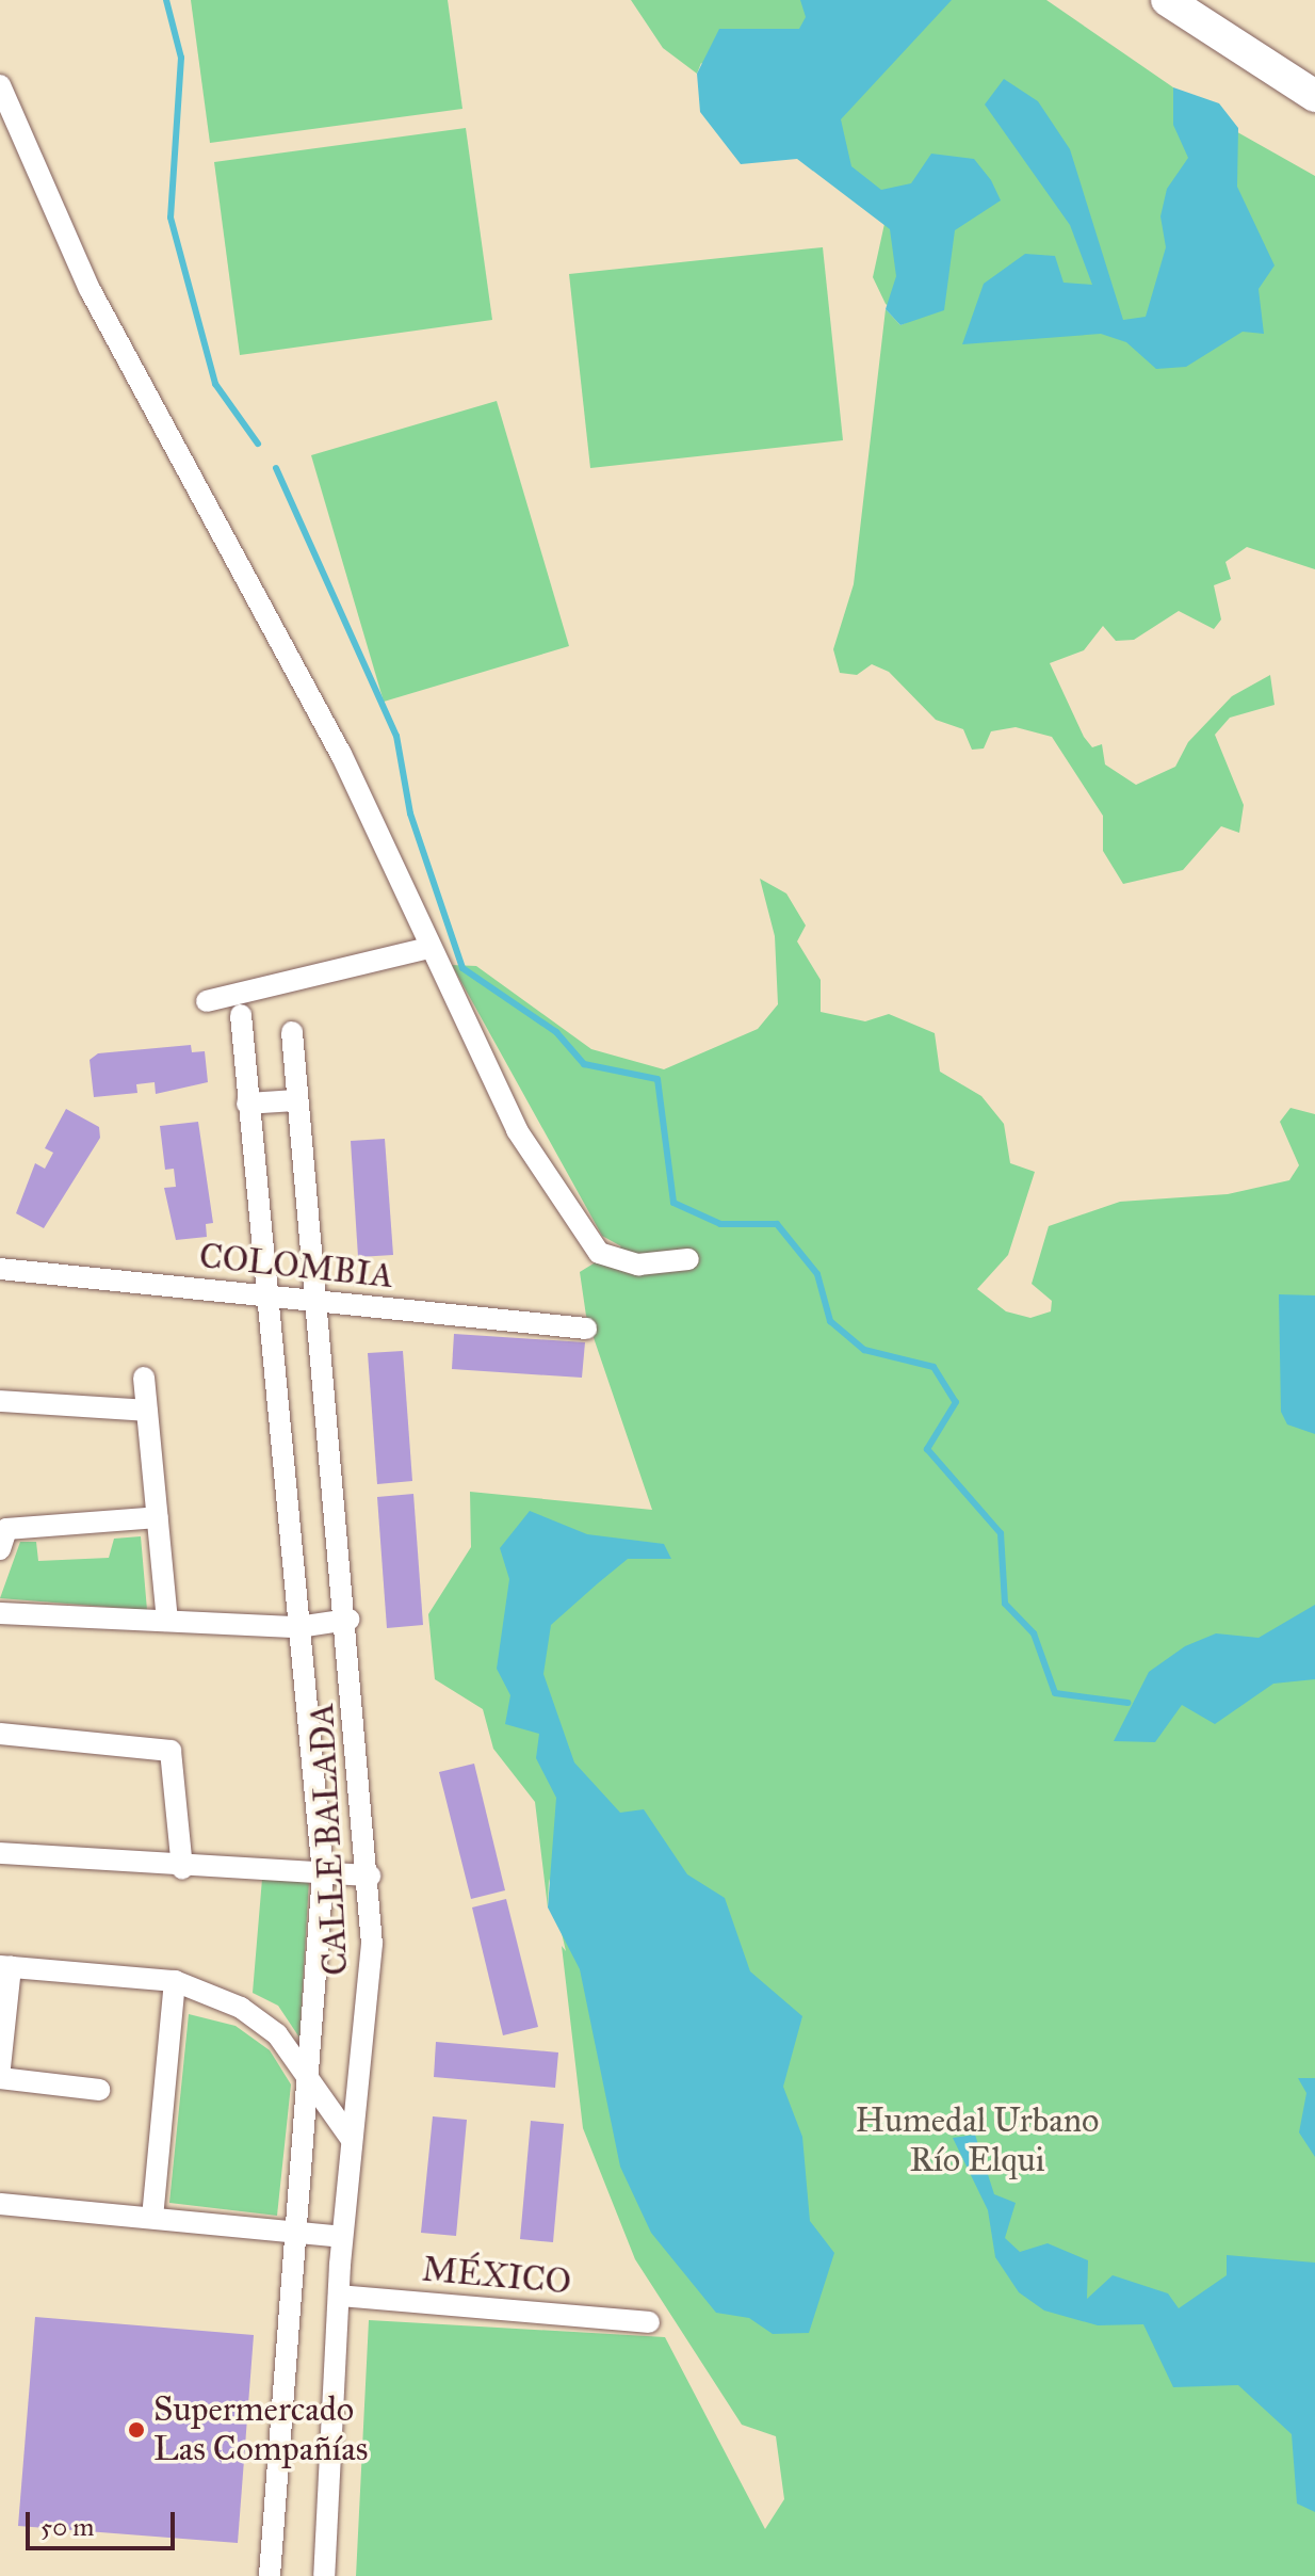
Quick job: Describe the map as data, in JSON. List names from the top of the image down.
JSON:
{
  "streets": {
    "street": ["COLOMBIA", "CALLE BALADA", "MÉXICO"]
  },
  "crossings": [
    ["COLOMBIA", "CALLE BALADA"],
    ["CALLE BALADA", "MÉXICO"]
  ],
  "parks": ["Humedal Urbano Río Elqui"],
  "places": ["Supermercado Las Compañías"],
  "scale_bar": "50 m"
}
